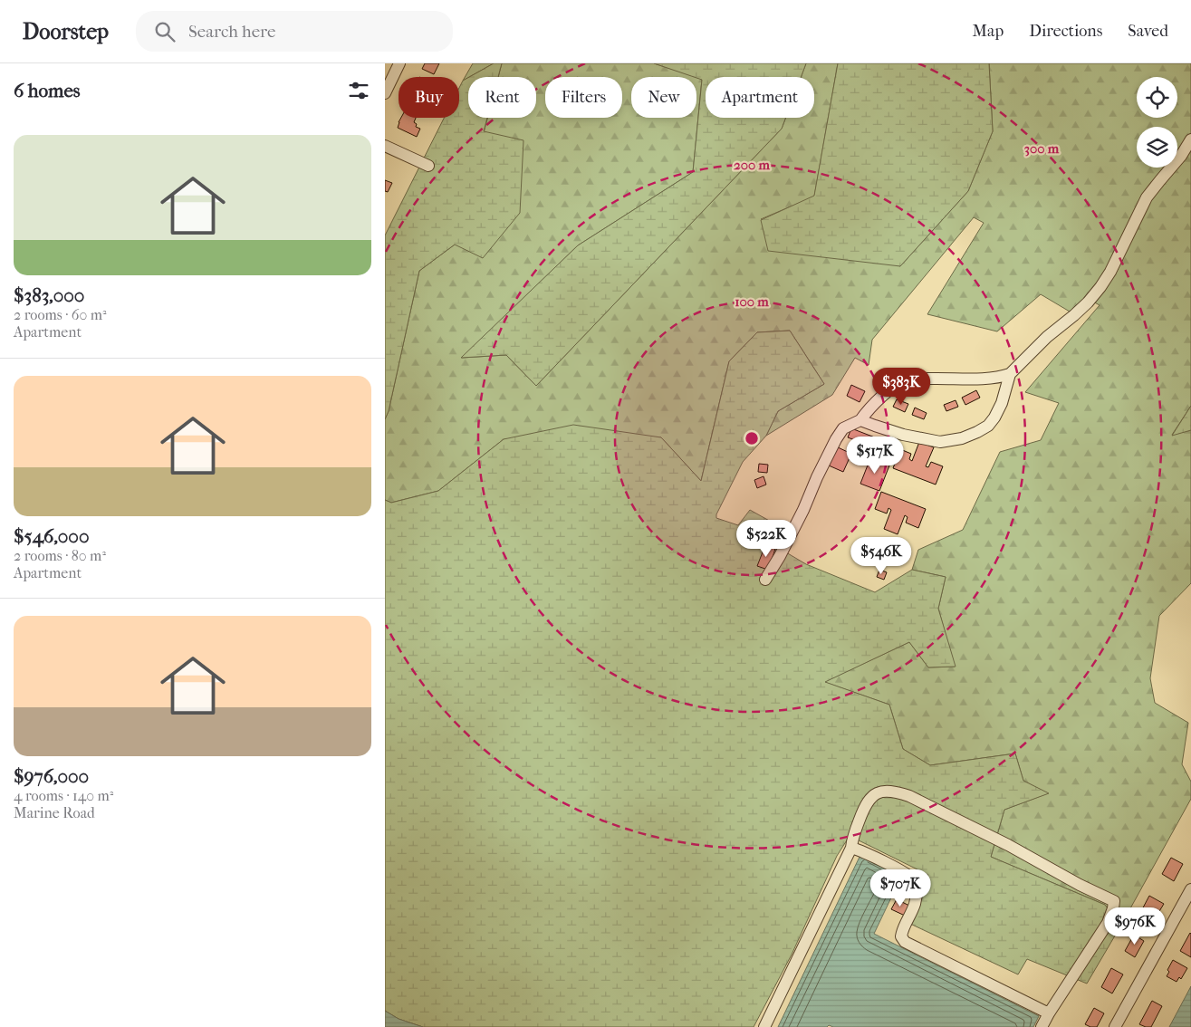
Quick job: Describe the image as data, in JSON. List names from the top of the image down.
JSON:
{
  "page": {
    "header": "Doorstep",
    "search": "Search here",
    "nav": ["Map", "Directions", "Saved"],
    "heading": "6 homes",
    "chip": [
      "Buy",
      "Rent",
      "Filters",
      "New",
      "Apartment"
    ],
    "list": [
      {
        "name": "$383,000",
        "note": "2 rooms · 60 m² · Apartment"
      },
      {
        "name": "$546,000",
        "note": "2 rooms · 80 m² · Apartment"
      },
      {
        "name": "$976,000",
        "note": "4 rooms · 140 m² · Marine Road"
      }
    ],
    "price": [
      "$383K",
      "$517K",
      "$522K",
      "$546K",
      "$707K",
      "$976K"
    ]
  },
  "rings": ["300 m", "200 m", "100 m"]
}
